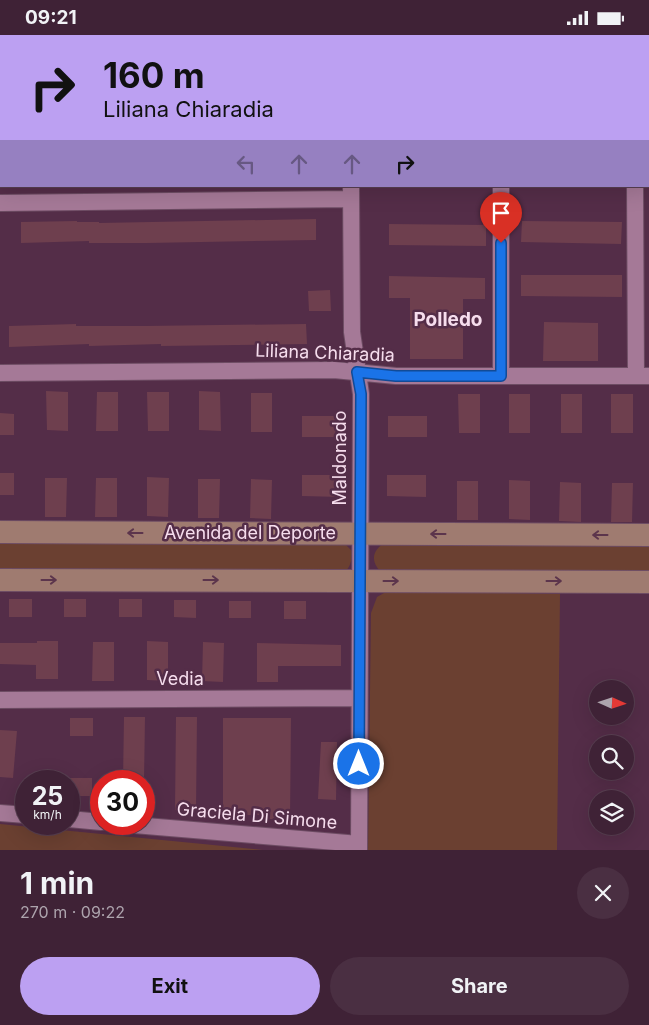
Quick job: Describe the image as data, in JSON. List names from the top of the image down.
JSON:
{
  "streets": {
    "street": [
      "Liliana Chiaradia",
      "Maldonado",
      "Avenida del Deporte",
      "Vedia",
      "Graciela Di Simone"
    ]
  },
  "crossings": [
    ["Liliana Chiaradia", "Maldonado"],
    ["Maldonado", "Avenida del Deporte"],
    ["Maldonado", "Vedia"],
    ["Maldonado", "Graciela Di Simone"]
  ],
  "districts": ["Polledo"],
  "north": "right",
  "page": {
    "status": "09:21",
    "turn": ["160 m", "Liliana Chiaradia"],
    "speed": "25 km/h",
    "limit": "30",
    "heading": ["1 min", "270 m · 09:22"],
    "buttons": ["Exit", "Share"]
  }
}
